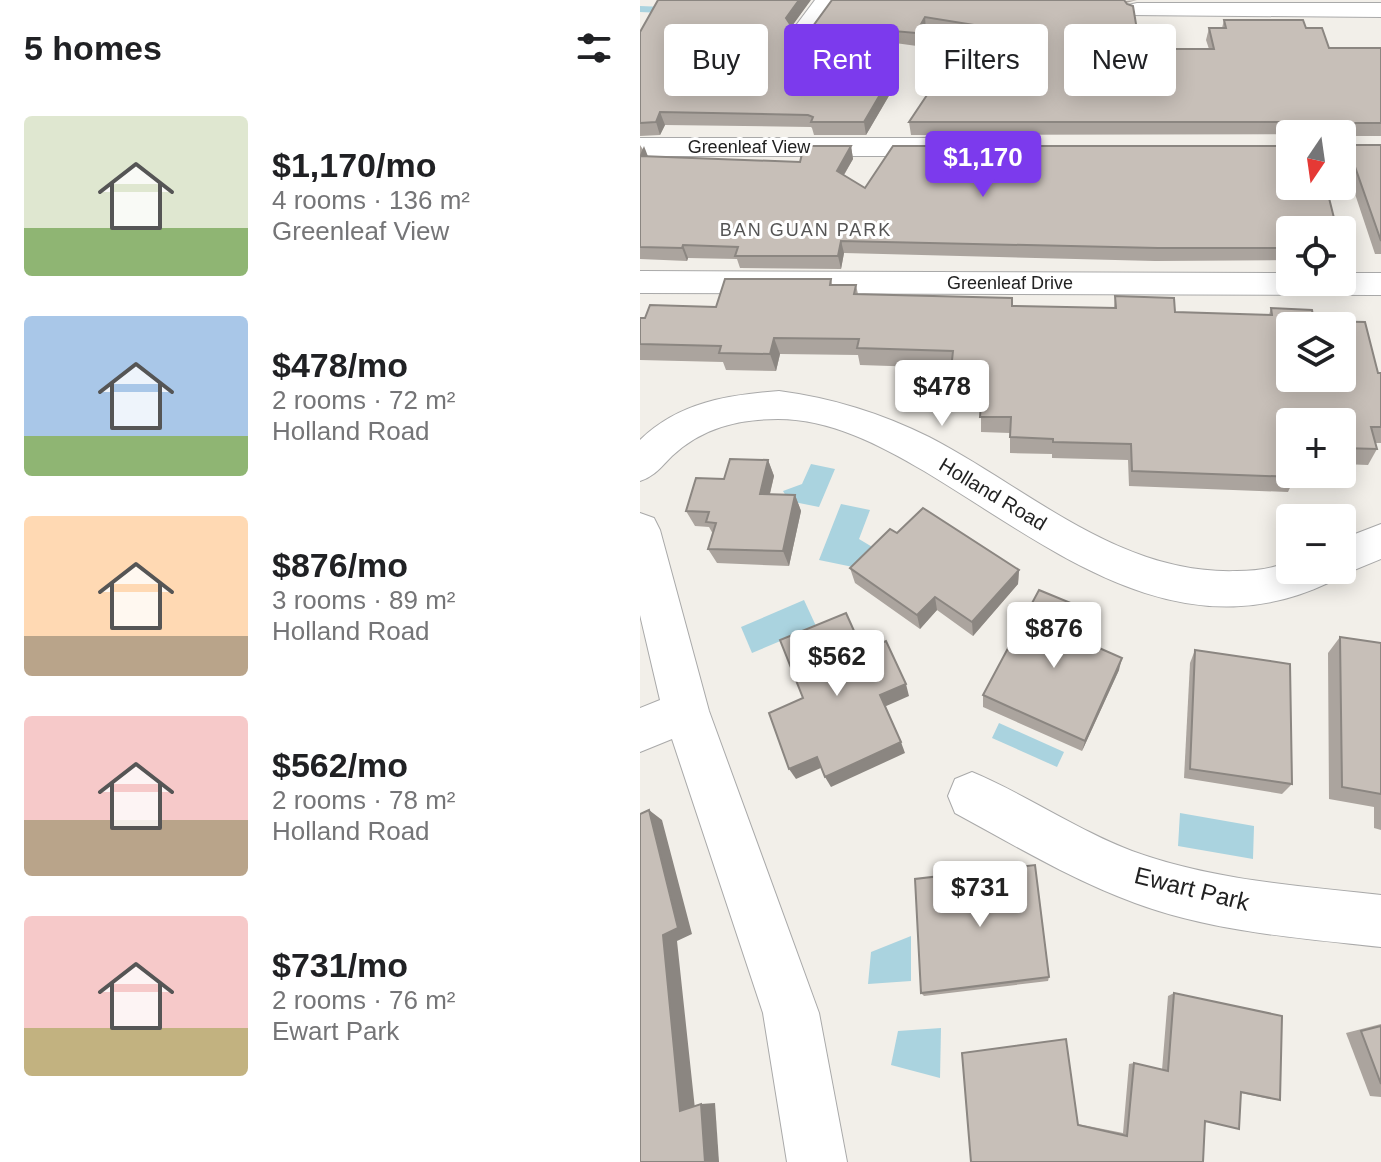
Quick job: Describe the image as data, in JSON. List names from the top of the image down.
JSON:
{
  "streets": {
    "street": [
      "Greenleaf View",
      "Greenleaf Drive",
      "Holland Road",
      "Ewart Park"
    ]
  },
  "districts": ["BAN GUAN PARK"],
  "north": "bottom",
  "page": {
    "heading": "5 homes",
    "chip": [
      "Buy",
      "Rent",
      "Filters",
      "New"
    ],
    "list": [
      {
        "name": "$1,170/mo",
        "note": "4 rooms · 136 m² · Greenleaf View"
      },
      {
        "name": "$478/mo",
        "note": "2 rooms · 72 m² · Holland Road"
      },
      {
        "name": "$876/mo",
        "note": "3 rooms · 89 m² · Holland Road"
      },
      {
        "name": "$562/mo",
        "note": "2 rooms · 78 m² · Holland Road"
      },
      {
        "name": "$731/mo",
        "note": "2 rooms · 76 m² · Ewart Park"
      }
    ],
    "map_buttons": ["+", "−"],
    "price": [
      "$1,170",
      "$478",
      "$876",
      "$562",
      "$731"
    ]
  }
}
